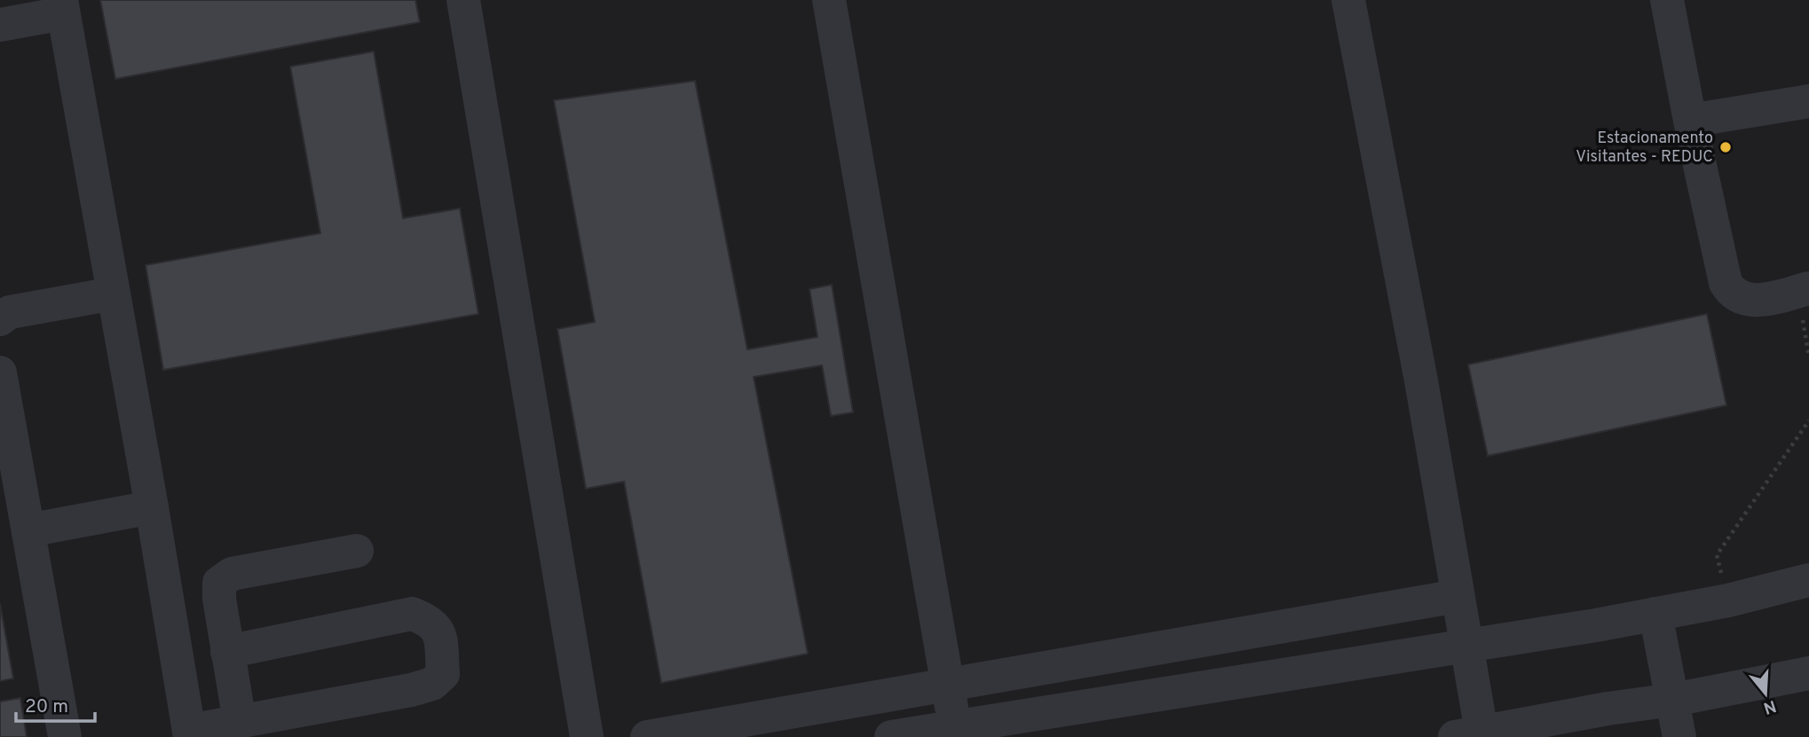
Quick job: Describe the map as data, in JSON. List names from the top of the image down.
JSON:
{
  "places": ["Estacionamento Visitantes - REDUC"],
  "scale_bar": "20 m",
  "north": "bottom"
}
